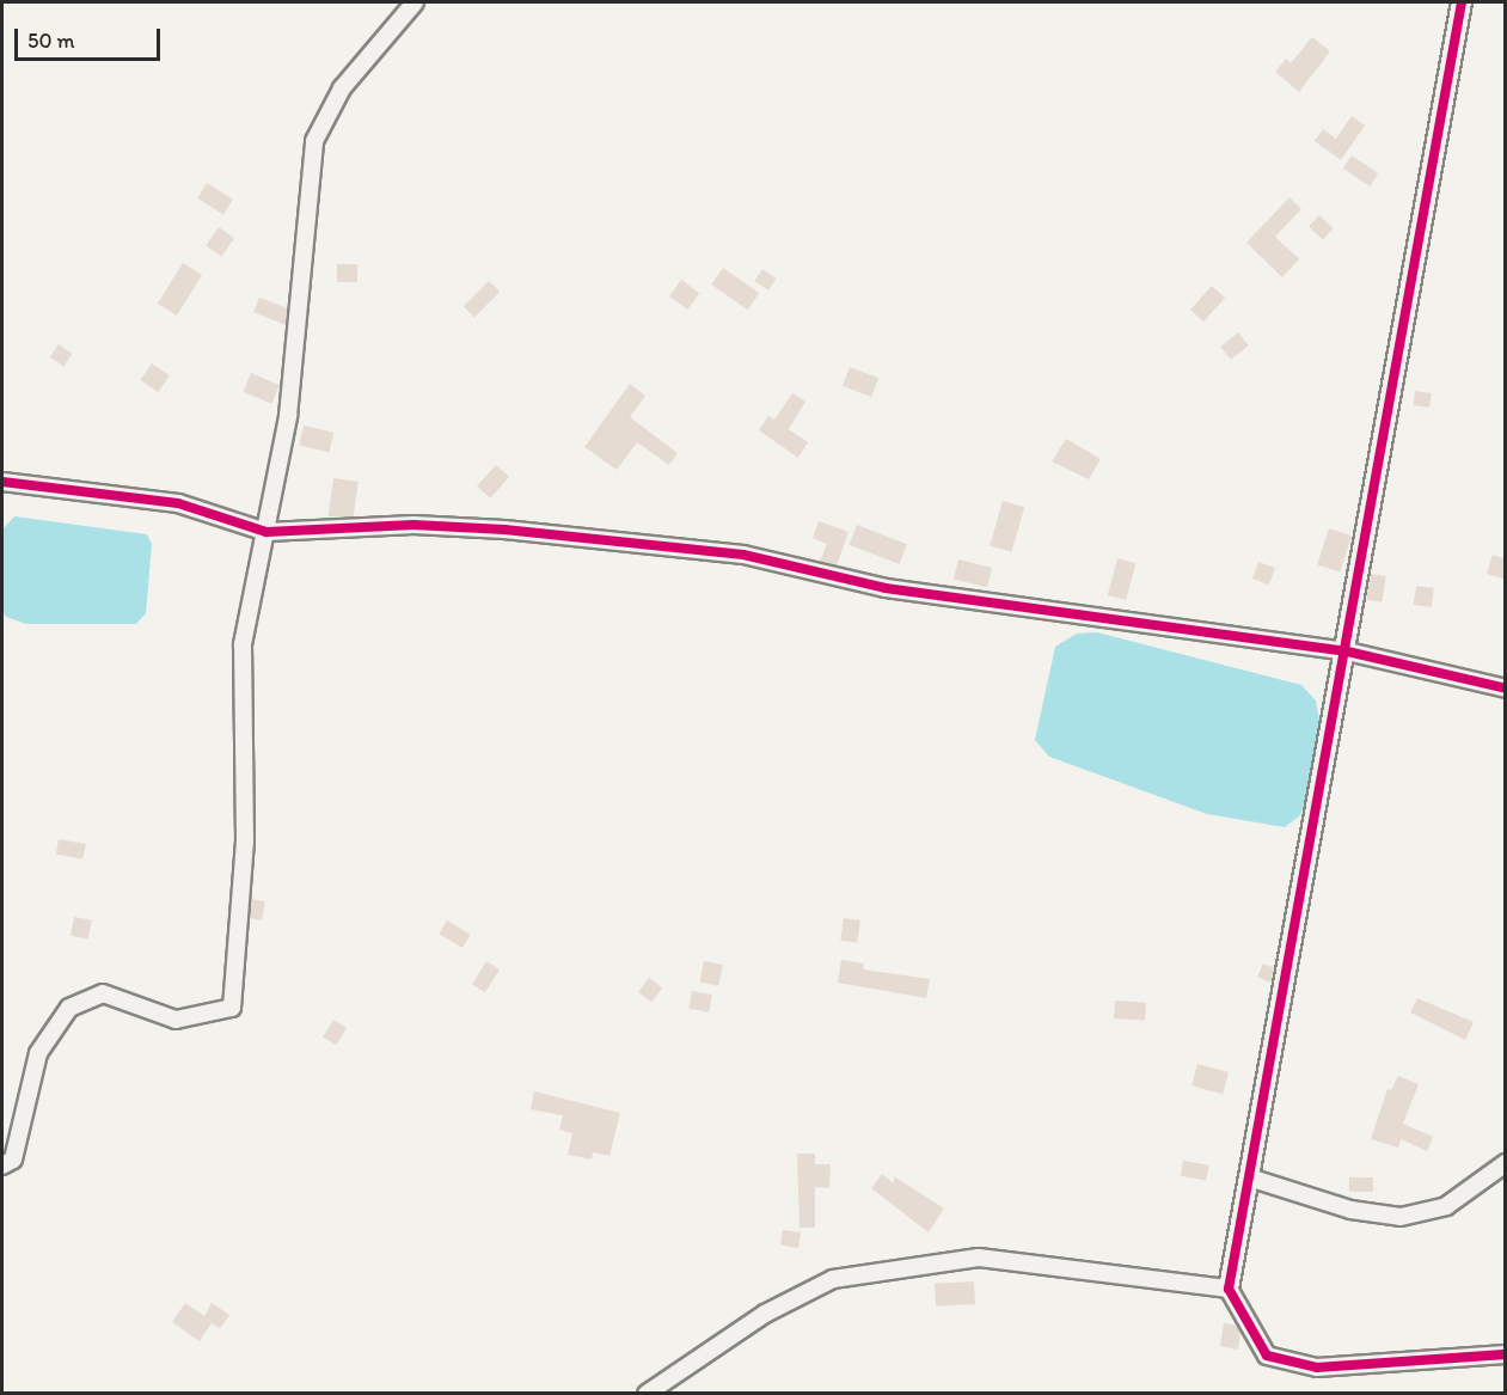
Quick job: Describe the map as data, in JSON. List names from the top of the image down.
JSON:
{
  "scale_bar": "50 m"
}
